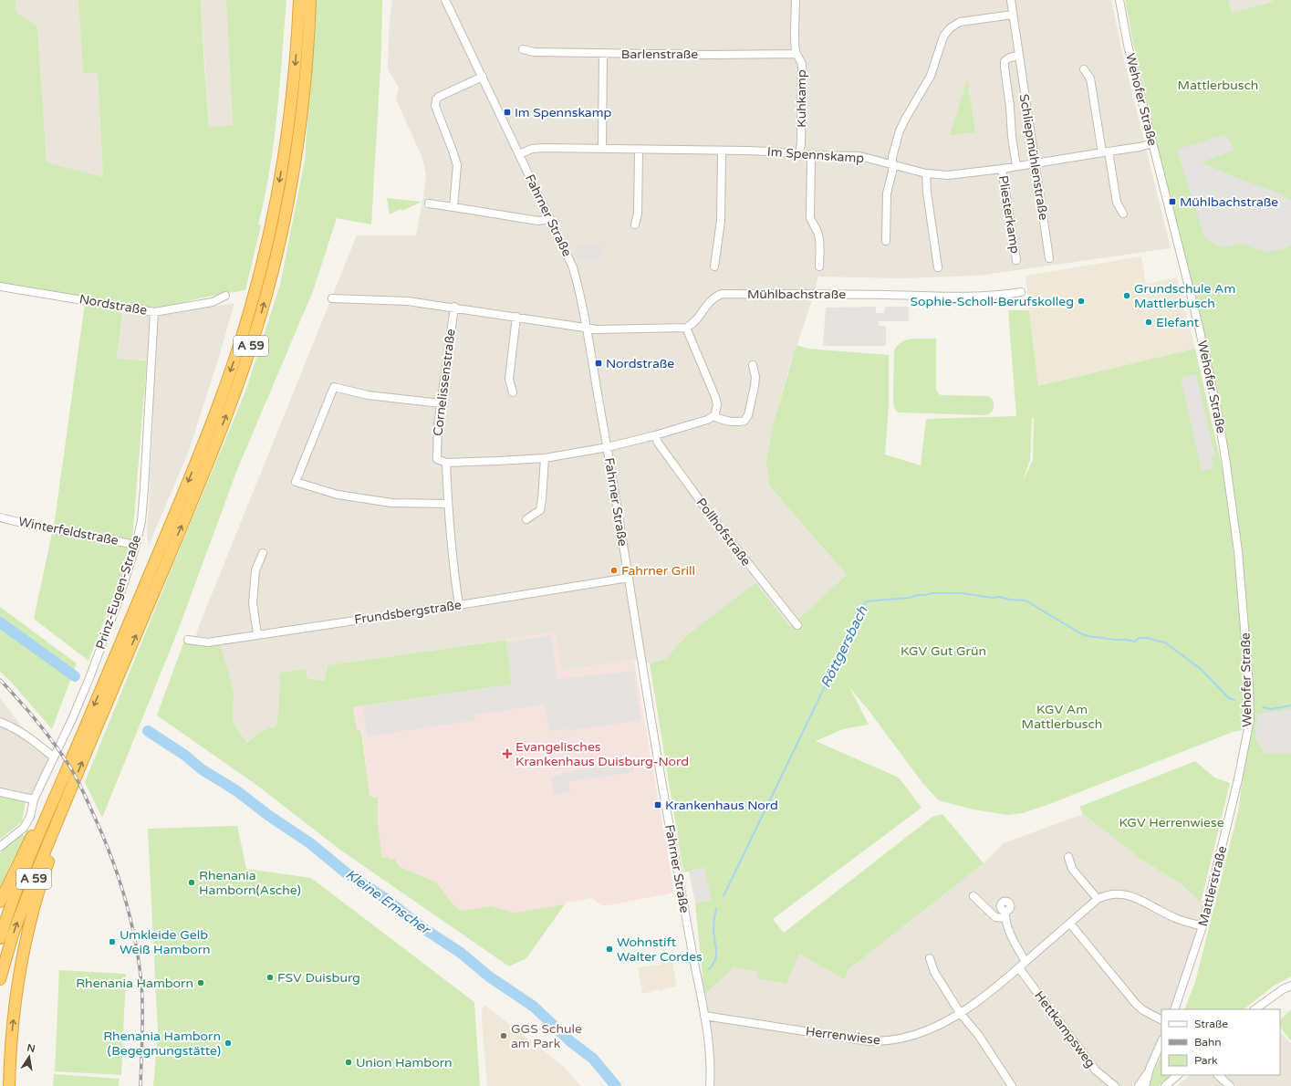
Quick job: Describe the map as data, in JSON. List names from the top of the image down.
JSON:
{
  "streets": {
    "highway": ["A 59"],
    "street": [
      "Barlenstraße",
      "Kuhkamp",
      "Wehofer Straße",
      "Im Spennskamp",
      "Schliepmühlenstraße",
      "Pliesterkamp",
      "Fahrner Straße",
      "Mühlbachstraße",
      "Nordstraße",
      "Cornelissenstraße",
      "Winterfeldstraße",
      "Pollhofstraße",
      "Prinz-Eugen-Straße",
      "Frundsbergstraße",
      "Mattlerstraße",
      "Hettkampsweg",
      "Herrenwiese"
    ]
  },
  "crossings": [
    ["Barlenstraße", "Kuhkamp"],
    ["Kuhkamp", "Im Spennskamp"],
    ["Wehofer Straße", "Im Spennskamp"],
    ["Wehofer Straße", "Mattlerstraße"],
    ["Im Spennskamp", "Schliepmühlenstraße"],
    ["Im Spennskamp", "Pliesterkamp"],
    ["Im Spennskamp", "Fahrner Straße"],
    ["Fahrner Straße", "Frundsbergstraße"],
    ["Fahrner Straße", "Herrenwiese"],
    ["Nordstraße", "Prinz-Eugen-Straße"],
    ["Winterfeldstraße", "Prinz-Eugen-Straße"],
    ["Mattlerstraße", "Herrenwiese"],
    ["Hettkampsweg", "Herrenwiese"]
  ],
  "water": ["Röttgersbach", "Kleine Emscher"],
  "parks": [
    "Mattlerbusch",
    "KGV Gut Grün",
    "KGV Am Mattlerbusch",
    "KGV Herrenwiese"
  ],
  "places": {
    "transit": [
      "Im Spennskamp",
      "Mühlbachstraße",
      "Nordstraße",
      "Krankenhaus Nord"
    ],
    "other": [
      "Grundschule Am Mattlerbusch",
      "Sophie-Scholl-Berufskolleg",
      "Elefant",
      "Fahrner Grill",
      "Rhenania Hamborn(Asche)",
      "Umkleide Gelb Weiß Hamborn",
      "Wohnstift Walter Cordes",
      "FSV Duisburg",
      "Rhenania Hamborn",
      "GGS Schule am Park",
      "Rhenania Hamborn (Begegnungstätte)",
      "Union Hamborn"
    ],
    "health": ["Evangelisches Krankenhaus Duisburg-Nord"]
  },
  "legend": ["Straße", "Bahn", "Park"],
  "north": "top"
}
